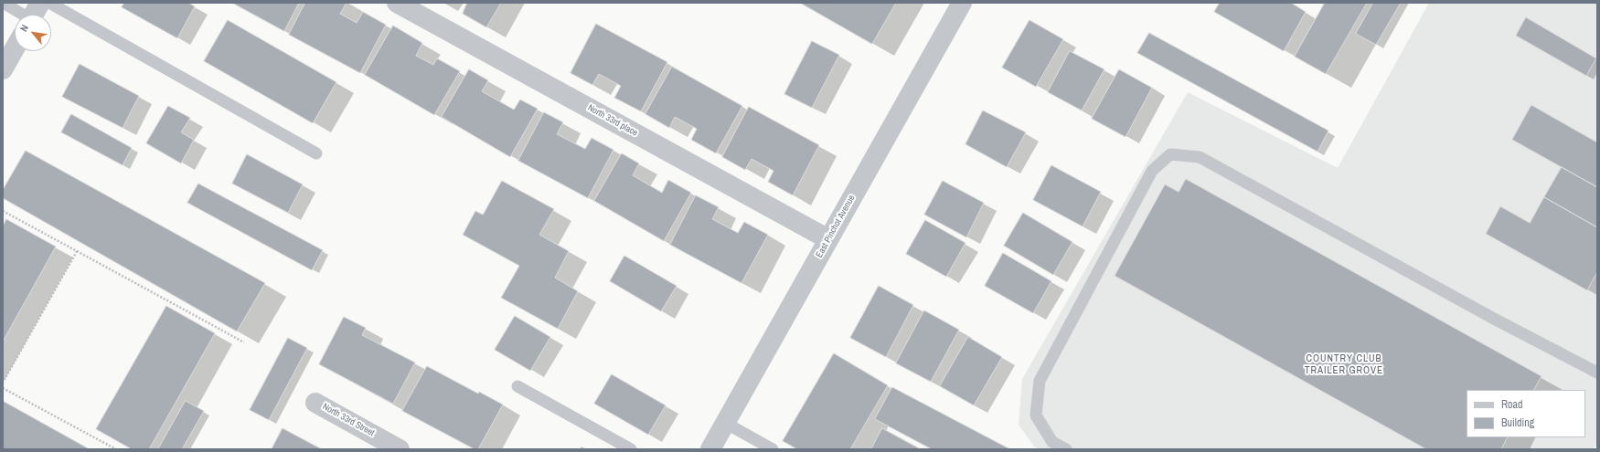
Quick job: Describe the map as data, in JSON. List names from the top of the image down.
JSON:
{
  "streets": {
    "street": ["North 33rd place", "East Pinchot Avenue", "North 33rd Street"]
  },
  "crossings": [
    ["North 33rd place", "East Pinchot Avenue"]
  ],
  "districts": ["COUNTRY CLUB TRAILER GROVE"],
  "legend": ["Road", "Building"],
  "north": "top left"
}
